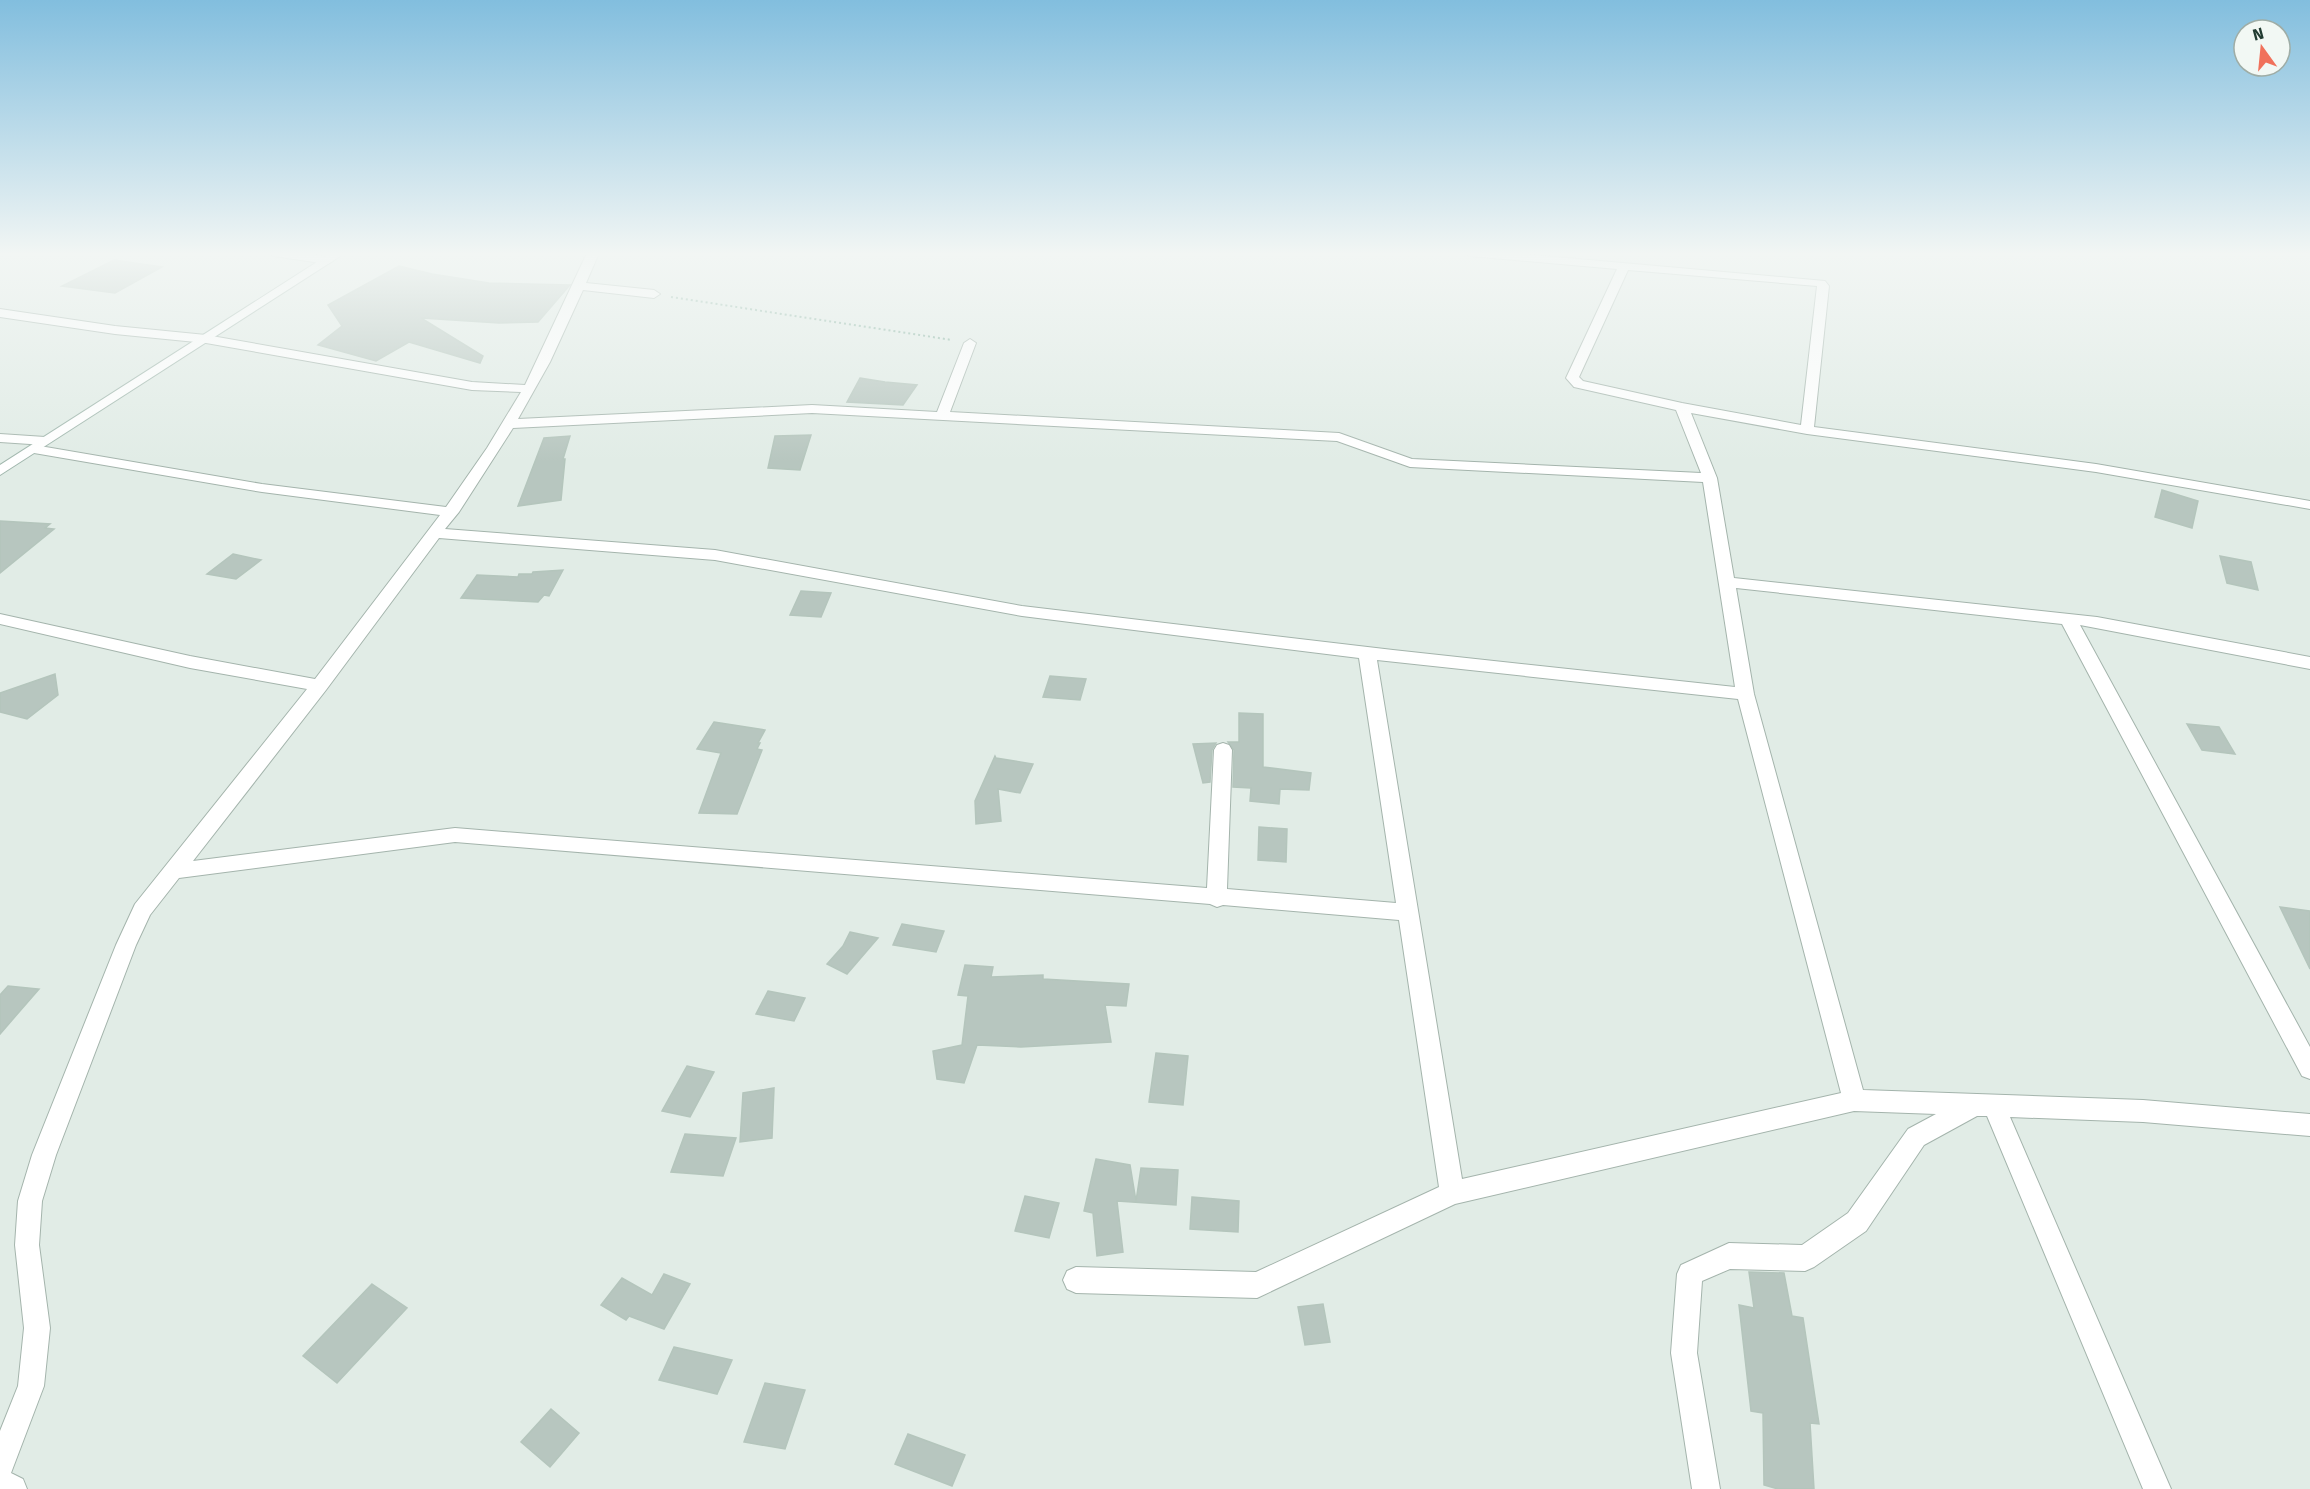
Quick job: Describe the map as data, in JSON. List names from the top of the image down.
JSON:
{
  "north": "top"
}
